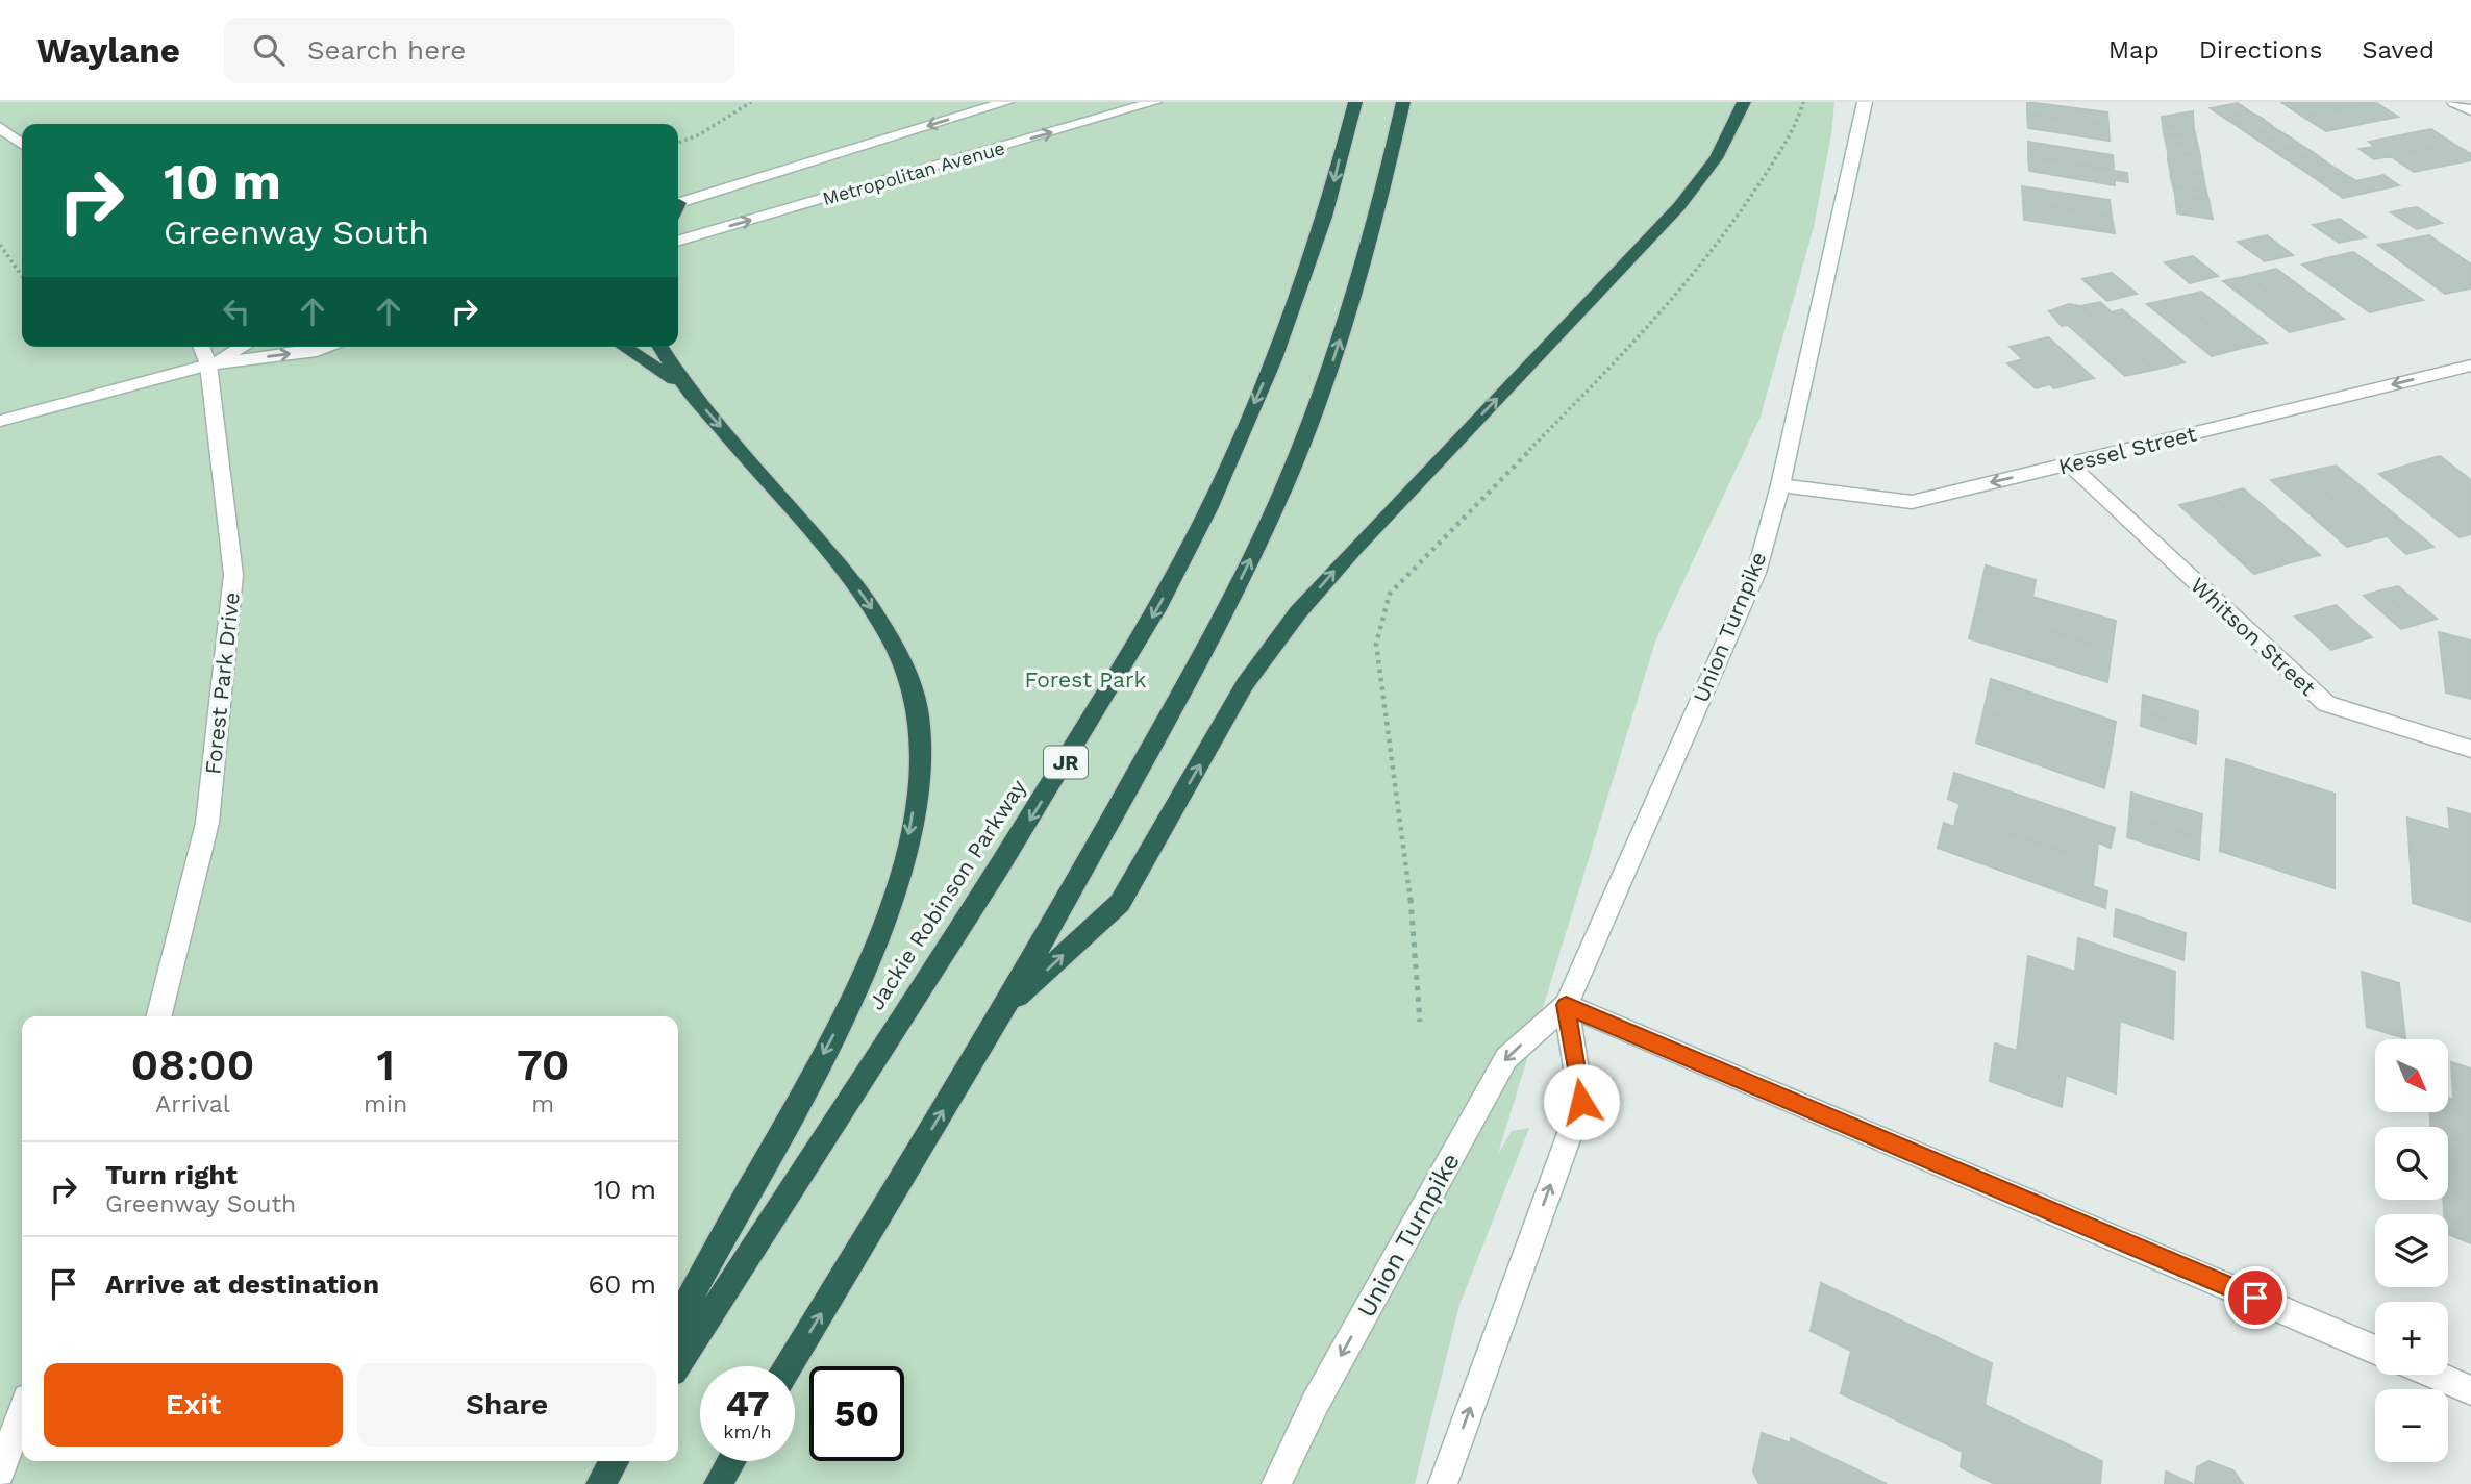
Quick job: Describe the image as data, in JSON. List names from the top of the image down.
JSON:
{
  "streets": {
    "highway": ["JR", "Jackie Robinson Parkway"],
    "main road": [
      "Metropolitan Avenue",
      "Kessel Street",
      "Union Turnpike",
      "Whitson Street",
      "Forest Park Drive"
    ]
  },
  "crossings": [
    ["Kessel Street", "Union Turnpike"],
    ["Kessel Street", "Whitson Street"]
  ],
  "one_way": ["Kessel Street"],
  "parks": ["Forest Park"],
  "north": "bottom right",
  "page": {
    "header": "Waylane",
    "search": "Search here",
    "nav": ["Map", "Directions", "Saved"],
    "turn": ["10 m", "Greenway South"],
    "eta": [
      "08:00",
      "Arrival",
      "1",
      "min",
      "70",
      "m"
    ],
    "map_buttons": ["+", "−"],
    "list": [
      {
        "name": "Turn right",
        "note": "Greenway South",
        "value": "10 m"
      },
      {
        "name": "Arrive at destination",
        "value": "60 m"
      }
    ],
    "buttons": ["Exit", "Share"],
    "speed": "47 km/h",
    "limit": "50"
  }
}
